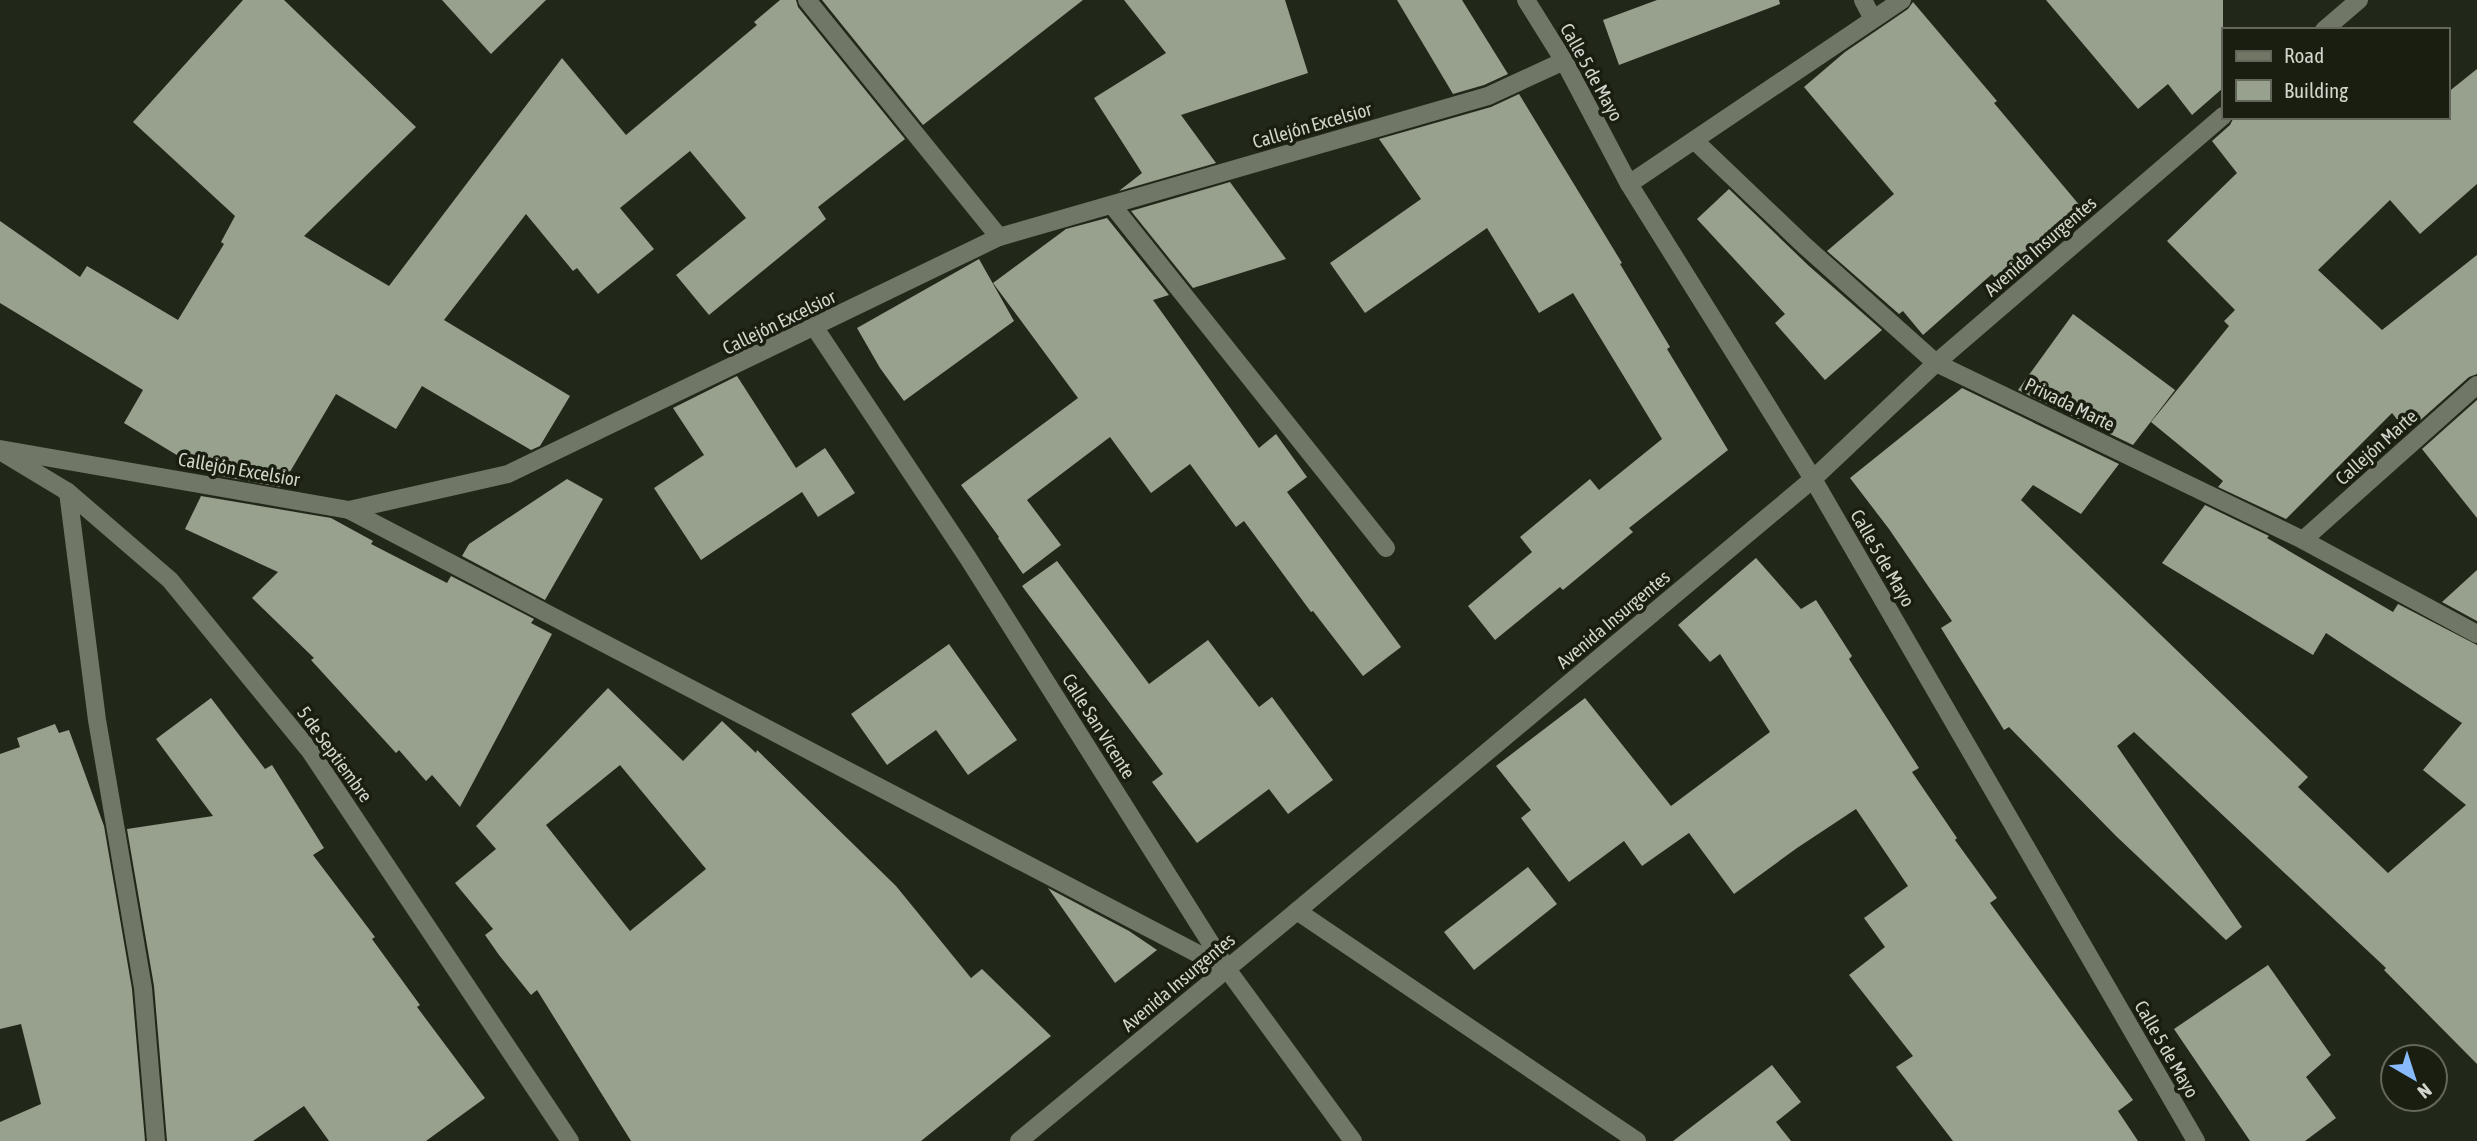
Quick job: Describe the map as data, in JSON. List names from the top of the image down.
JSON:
{
  "streets": {
    "street": [
      "Calle 5 de Mayo",
      "Callejón Excelsior",
      "Avenida Insurgentes",
      "Privada Marte",
      "Callejón Marte",
      "Calle San Vicente",
      "5 de Septiembre"
    ]
  },
  "crossings": [
    ["Calle 5 de Mayo", "Callejón Excelsior"],
    ["Calle 5 de Mayo", "Avenida Insurgentes"],
    ["Callejón Excelsior", "Calle San Vicente"],
    ["Callejón Excelsior", "5 de Septiembre"],
    ["Avenida Insurgentes", "Privada Marte"],
    ["Avenida Insurgentes", "Calle San Vicente"],
    ["Privada Marte", "Callejón Marte"]
  ],
  "legend": ["Road", "Building"],
  "north": "bottom right"
}
